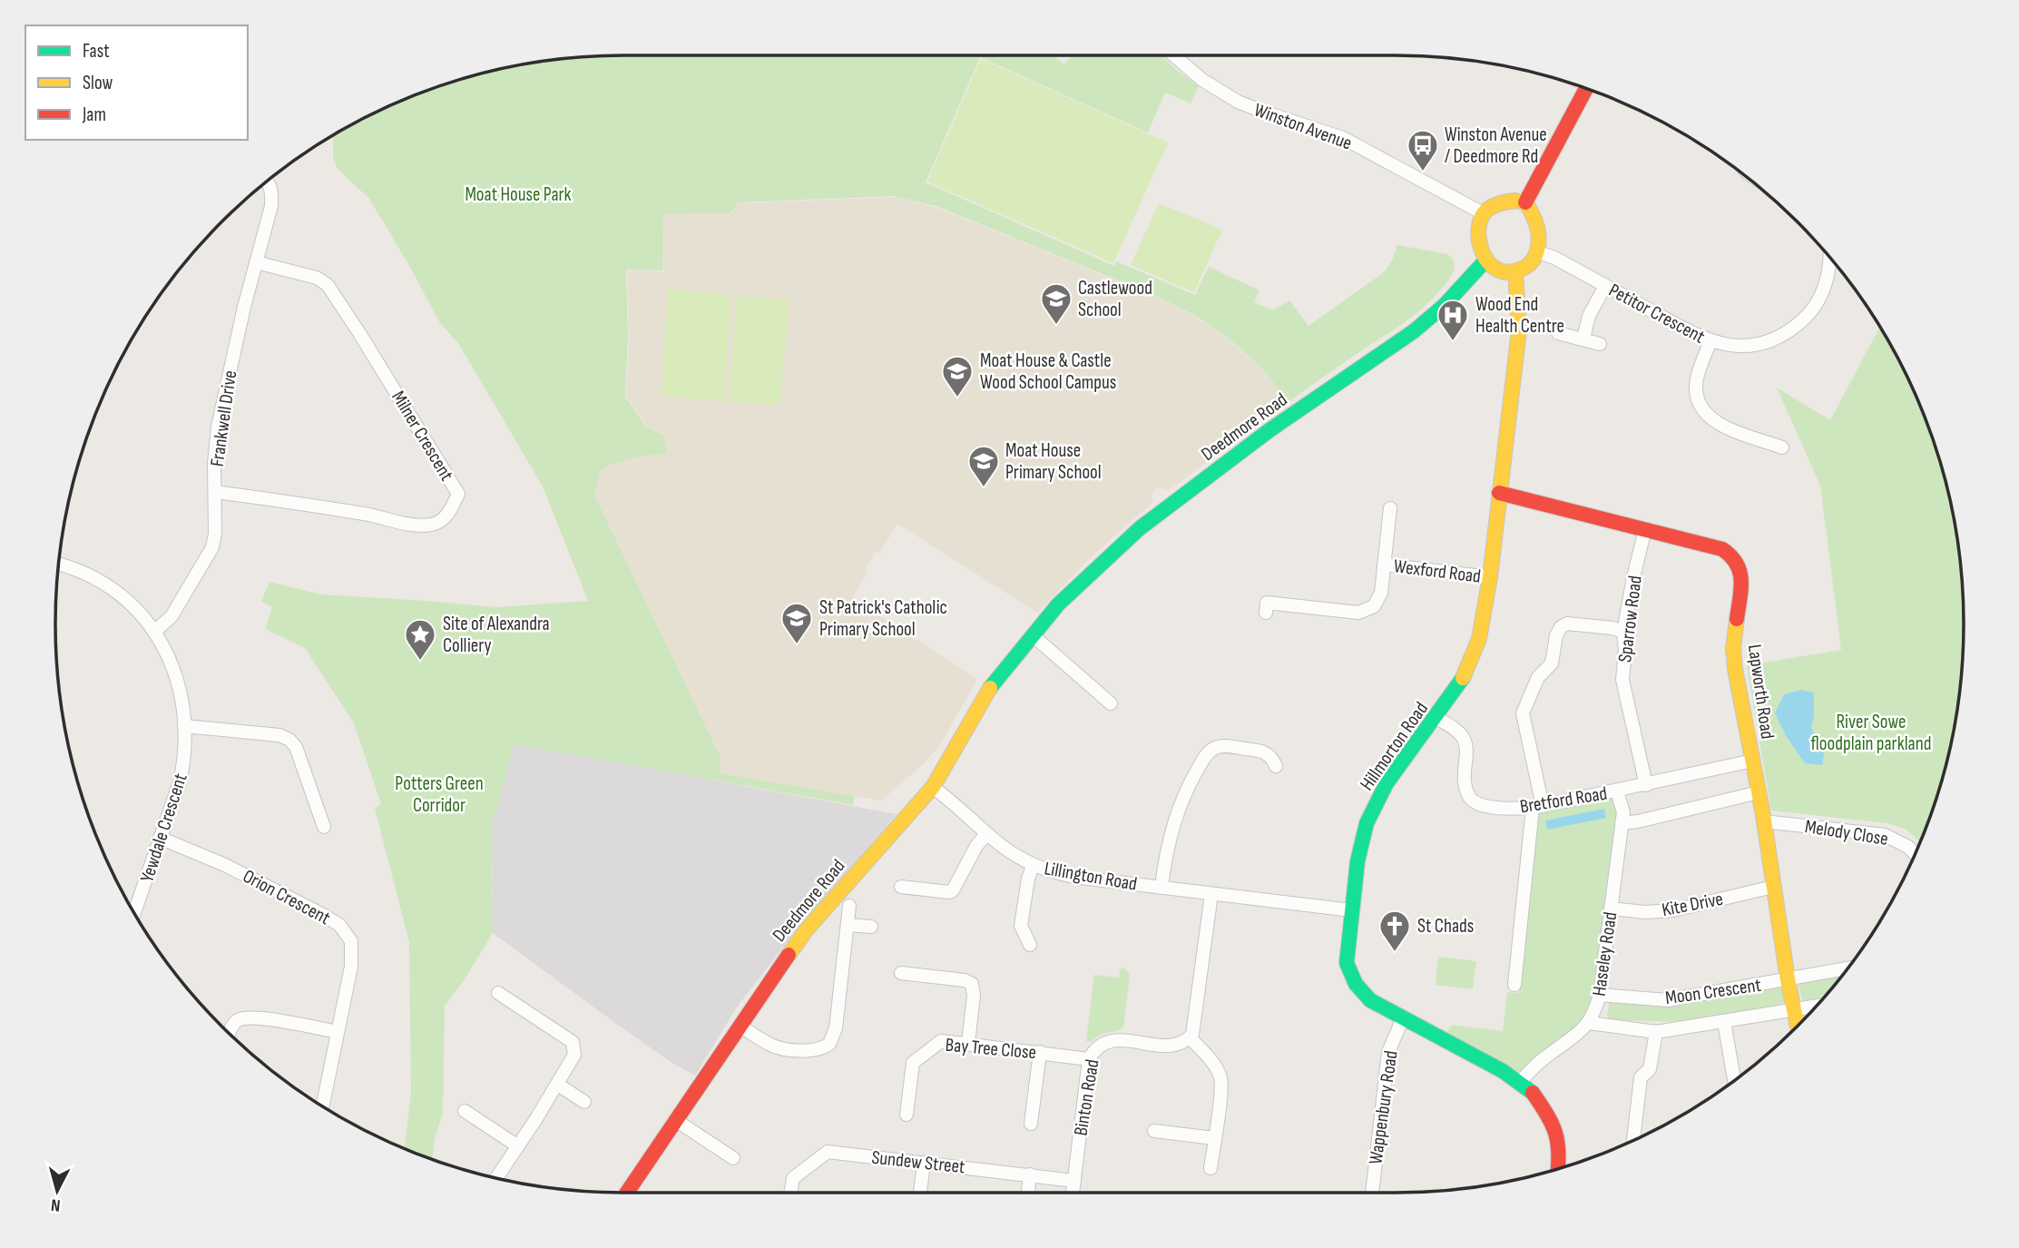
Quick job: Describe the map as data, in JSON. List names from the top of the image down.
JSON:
{
  "streets": {
    "street": [
      "Winston Avenue",
      "Petitor Crescent",
      "Frankwell Drive",
      "Deedmore Road",
      "Milner Crescent",
      "Wexford Road",
      "Sparrow Road",
      "Lapworth Road",
      "Hillmorton Road",
      "Bretford Road",
      "Yewdale Crescent",
      "Melody Close",
      "Lillington Road",
      "Orion Crescent",
      "Kite Drive",
      "Haseley Road",
      "Moon Crescent",
      "Bay Tree Close",
      "Binton Road",
      "Wappenbury Road",
      "Sundew Street"
    ]
  },
  "crossings": [
    ["Winston Avenue", "Petitor Crescent"],
    ["Winston Avenue", "Deedmore Road"],
    ["Winston Avenue", "Hillmorton Road"],
    ["Petitor Crescent", "Deedmore Road"],
    ["Petitor Crescent", "Hillmorton Road"],
    ["Frankwell Drive", "Milner Crescent"],
    ["Frankwell Drive", "Yewdale Crescent"],
    ["Deedmore Road", "Hillmorton Road"],
    ["Deedmore Road", "Lillington Road"],
    ["Wexford Road", "Hillmorton Road"],
    ["Sparrow Road", "Lapworth Road"],
    ["Sparrow Road", "Bretford Road"],
    ["Lapworth Road", "Hillmorton Road"],
    ["Lapworth Road", "Bretford Road"],
    ["Lapworth Road", "Melody Close"],
    ["Lapworth Road", "Kite Drive"],
    ["Lapworth Road", "Moon Crescent"],
    ["Hillmorton Road", "Bretford Road"],
    ["Hillmorton Road", "Lillington Road"],
    ["Hillmorton Road", "Haseley Road"],
    ["Hillmorton Road", "Wappenbury Road"],
    ["Bretford Road", "Haseley Road"],
    ["Yewdale Crescent", "Orion Crescent"],
    ["Kite Drive", "Haseley Road"],
    ["Haseley Road", "Moon Crescent"],
    ["Bay Tree Close", "Binton Road"],
    ["Binton Road", "Sundew Street"]
  ],
  "parks": ["Moat House Park", "River Sowe floodplain parkland", "Potters Green Corridor"],
  "places": {
    "bus stop": ["Winston Avenue / Deedmore Rd"],
    "school or university": [
      "Castlewood School",
      "Moat House & Castle Wood School Campus",
      "Moat House Primary School",
      "St Patrick's Catholic Primary School"
    ],
    "hospital": ["Wood End Health Centre"],
    "place": ["Site of Alexandra Colliery"],
    "church": ["St Chads"]
  },
  "legend": ["Fast", "Slow", "Jam"],
  "north": "bottom"
}
